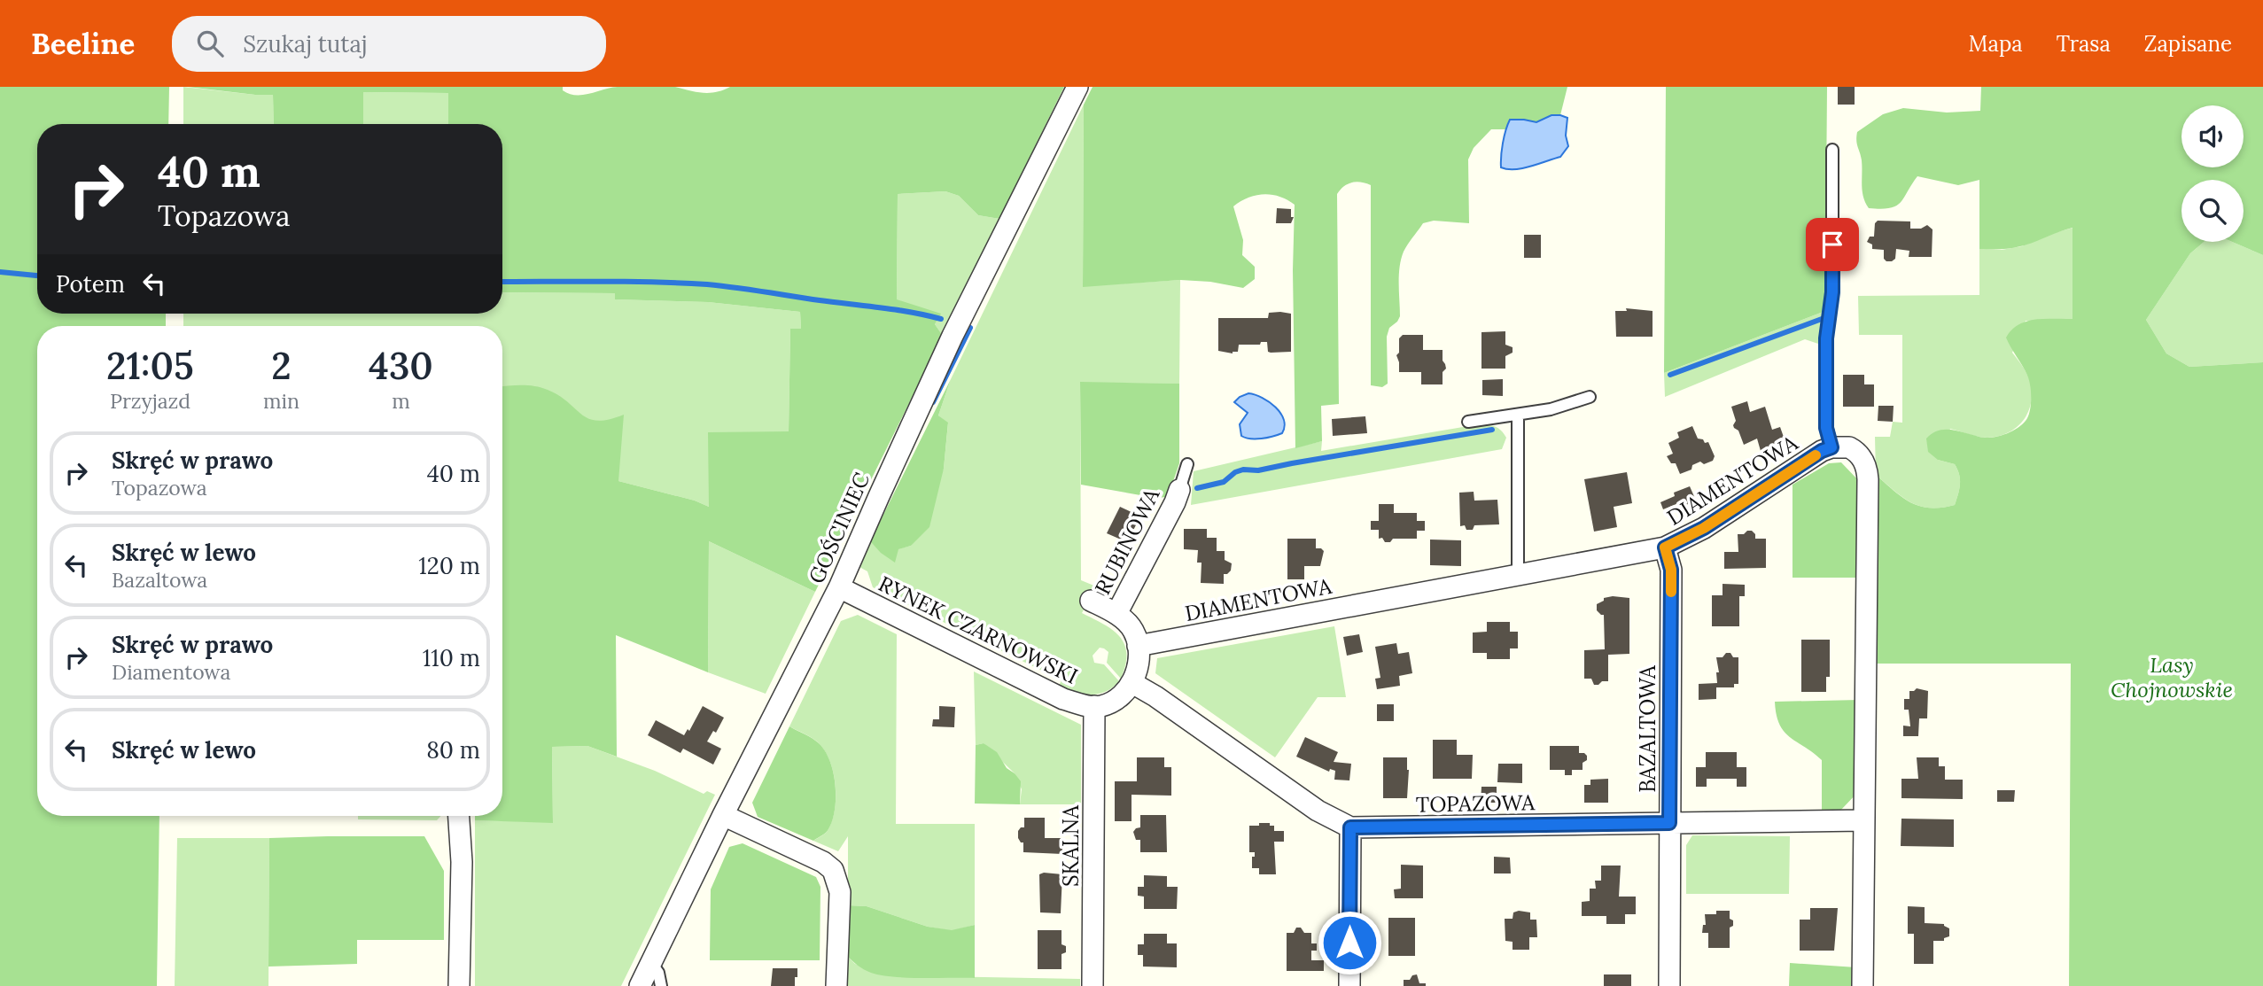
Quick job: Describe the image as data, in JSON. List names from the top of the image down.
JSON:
{
  "streets": {
    "street": [
      "DIAMENTOWA",
      "GOŚCINIEC",
      "RUBINOWA",
      "RYNEK CZARNOWSKI",
      "BAZALTOWA",
      "TOPAZOWA",
      "SKALNA"
    ]
  },
  "crossings": [
    ["DIAMENTOWA", "BAZALTOWA"],
    ["DIAMENTOWA", "TOPAZOWA"],
    ["GOŚCINIEC", "RYNEK CZARNOWSKI"],
    ["RYNEK CZARNOWSKI", "TOPAZOWA"],
    ["RYNEK CZARNOWSKI", "SKALNA"],
    ["BAZALTOWA", "TOPAZOWA"]
  ],
  "parks": ["Lasy Chojnowskie"],
  "page": {
    "header": "Beeline",
    "search": "Szukaj tutaj",
    "nav": ["Mapa", "Trasa", "Zapisane"],
    "turn": ["40 m", "Topazowa"],
    "then": "Potem",
    "eta": [
      "21:05",
      "Przyjazd",
      "2",
      "min",
      "430",
      "m"
    ],
    "list": [
      {
        "name": "Skręć w prawo",
        "note": "Topazowa",
        "value": "40 m"
      },
      {
        "name": "Skręć w lewo",
        "note": "Bazaltowa",
        "value": "120 m"
      },
      {
        "name": "Skręć w prawo",
        "note": "Diamentowa",
        "value": "110 m"
      },
      {
        "name": "Skręć w lewo",
        "value": "80 m"
      }
    ]
  }
}
